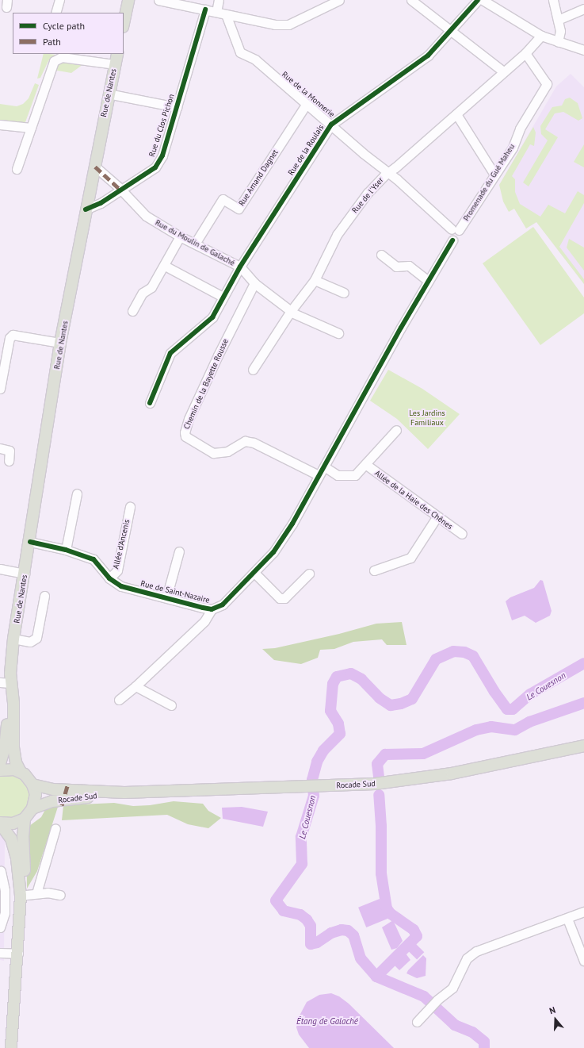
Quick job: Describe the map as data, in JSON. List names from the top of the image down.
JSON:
{
  "streets": {
    "main road": ["Rue de Nantes", "Rocade Sud"],
    "street": [
      "Rue de la Monnerie",
      "Rue du Clos Pichon",
      "Rue de la Roulais",
      "Rue Amand Dagnet",
      "Promenade du Gué Maheu",
      "Rue de l'Yser",
      "Rue du Moulin de Galaché",
      "Chemin de la Bayette Rousse",
      "Allée de la Haie des Chênes",
      "Allée d'Ancenis",
      "Rue de Saint-Nazaire"
    ]
  },
  "crossings": [
    ["Rue de Nantes", "Rue du Clos Pichon"],
    ["Rue de Nantes", "Rue du Moulin de Galaché"],
    ["Rue de Nantes", "Rue de Saint-Nazaire"],
    ["Rue de la Monnerie", "Rue de la Roulais"],
    ["Rue de la Monnerie", "Rue Amand Dagnet"],
    ["Rue de la Monnerie", "Promenade du Gué Maheu"],
    ["Rue de la Monnerie", "Rue de l'Yser"],
    ["Rue de la Monnerie", "Rue de Saint-Nazaire"],
    ["Rue du Clos Pichon", "Rue du Moulin de Galaché"],
    ["Rue de la Roulais", "Rue du Moulin de Galaché"],
    ["Rue Amand Dagnet", "Rue du Moulin de Galaché"],
    ["Promenade du Gué Maheu", "Rue de l'Yser"],
    ["Promenade du Gué Maheu", "Rue de Saint-Nazaire"],
    ["Chemin de la Bayette Rousse", "Rue de Saint-Nazaire"],
    ["Allée d'Ancenis", "Rue de Saint-Nazaire"]
  ],
  "water": ["Le Couesnon", "Étang de Galaché"],
  "parks": ["Les Jardins Familiaux"],
  "legend": ["Cycle path", "Path"],
  "north": "top"
}
